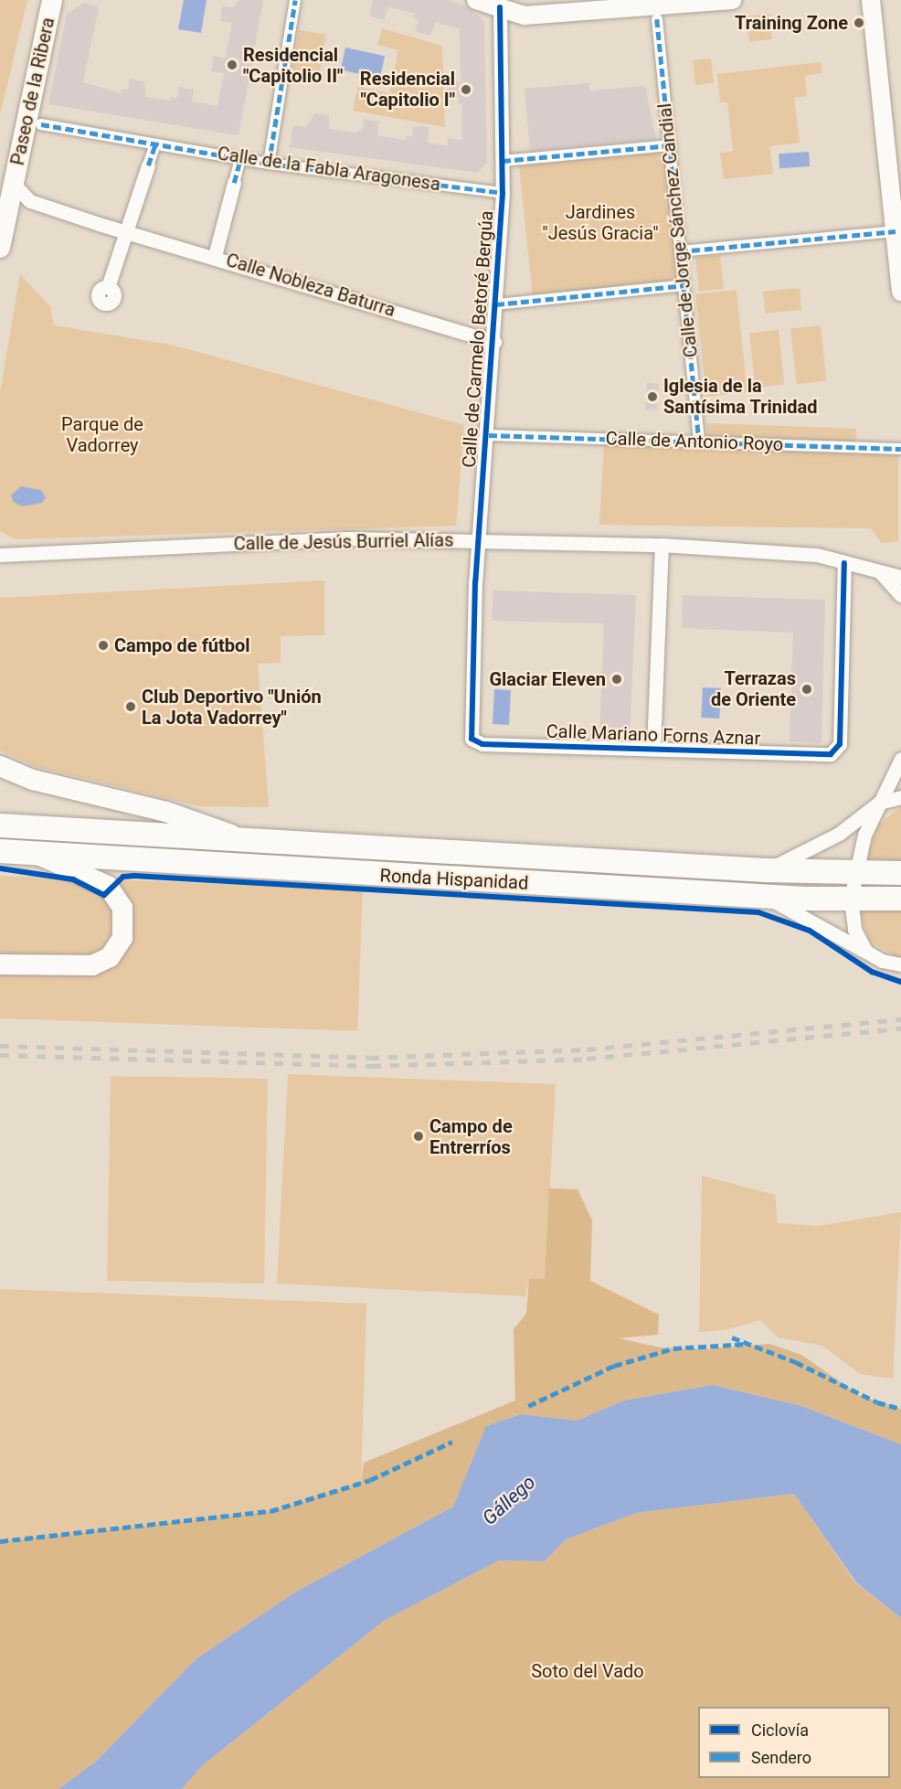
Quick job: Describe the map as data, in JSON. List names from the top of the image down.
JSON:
{
  "streets": {
    "highway": ["Ronda Hispanidad"],
    "main road": ["Paseo de la Ribera"],
    "street": [
      "Calle de la Fabla Aragonesa",
      "Calle de Jorge Sánchez Candial",
      "Calle Nobleza Baturra",
      "Calle de Carmelo Betoré Bergúa",
      "Calle de Antonio Royo",
      "Calle de Jesús Burriel Alías",
      "Calle Mariano Forns Aznar"
    ]
  },
  "crossings": [
    ["Paseo de la Ribera", "Calle Nobleza Baturra"],
    ["Calle de la Fabla Aragonesa", "Calle de Carmelo Betoré Bergúa"],
    ["Calle de Jorge Sánchez Candial", "Calle de Antonio Royo"],
    ["Calle Nobleza Baturra", "Calle de Carmelo Betoré Bergúa"],
    ["Calle de Carmelo Betoré Bergúa", "Calle de Antonio Royo"],
    ["Calle de Carmelo Betoré Bergúa", "Calle de Jesús Burriel Alías"],
    ["Calle de Carmelo Betoré Bergúa", "Calle Mariano Forns Aznar"],
    ["Calle de Jesús Burriel Alías", "Calle Mariano Forns Aznar"]
  ],
  "water": ["Gállego"],
  "parks": ["Jardines \"Jesús Gracia\"", "Parque de Vadorrey", "Soto del Vado"],
  "places": [
    "Training Zone",
    "Residencial \"Capitolio II\"",
    "Residencial \"Capitolio I\"",
    "Iglesia de la Santísima Trinidad",
    "Campo de fútbol",
    "Glaciar Eleven",
    "Terrazas de Oriente",
    "Club Deportivo \"Unión La Jota Vadorrey\"",
    "Campo de Entrerríos"
  ],
  "legend": ["Ciclovía", "Sendero"]
}
